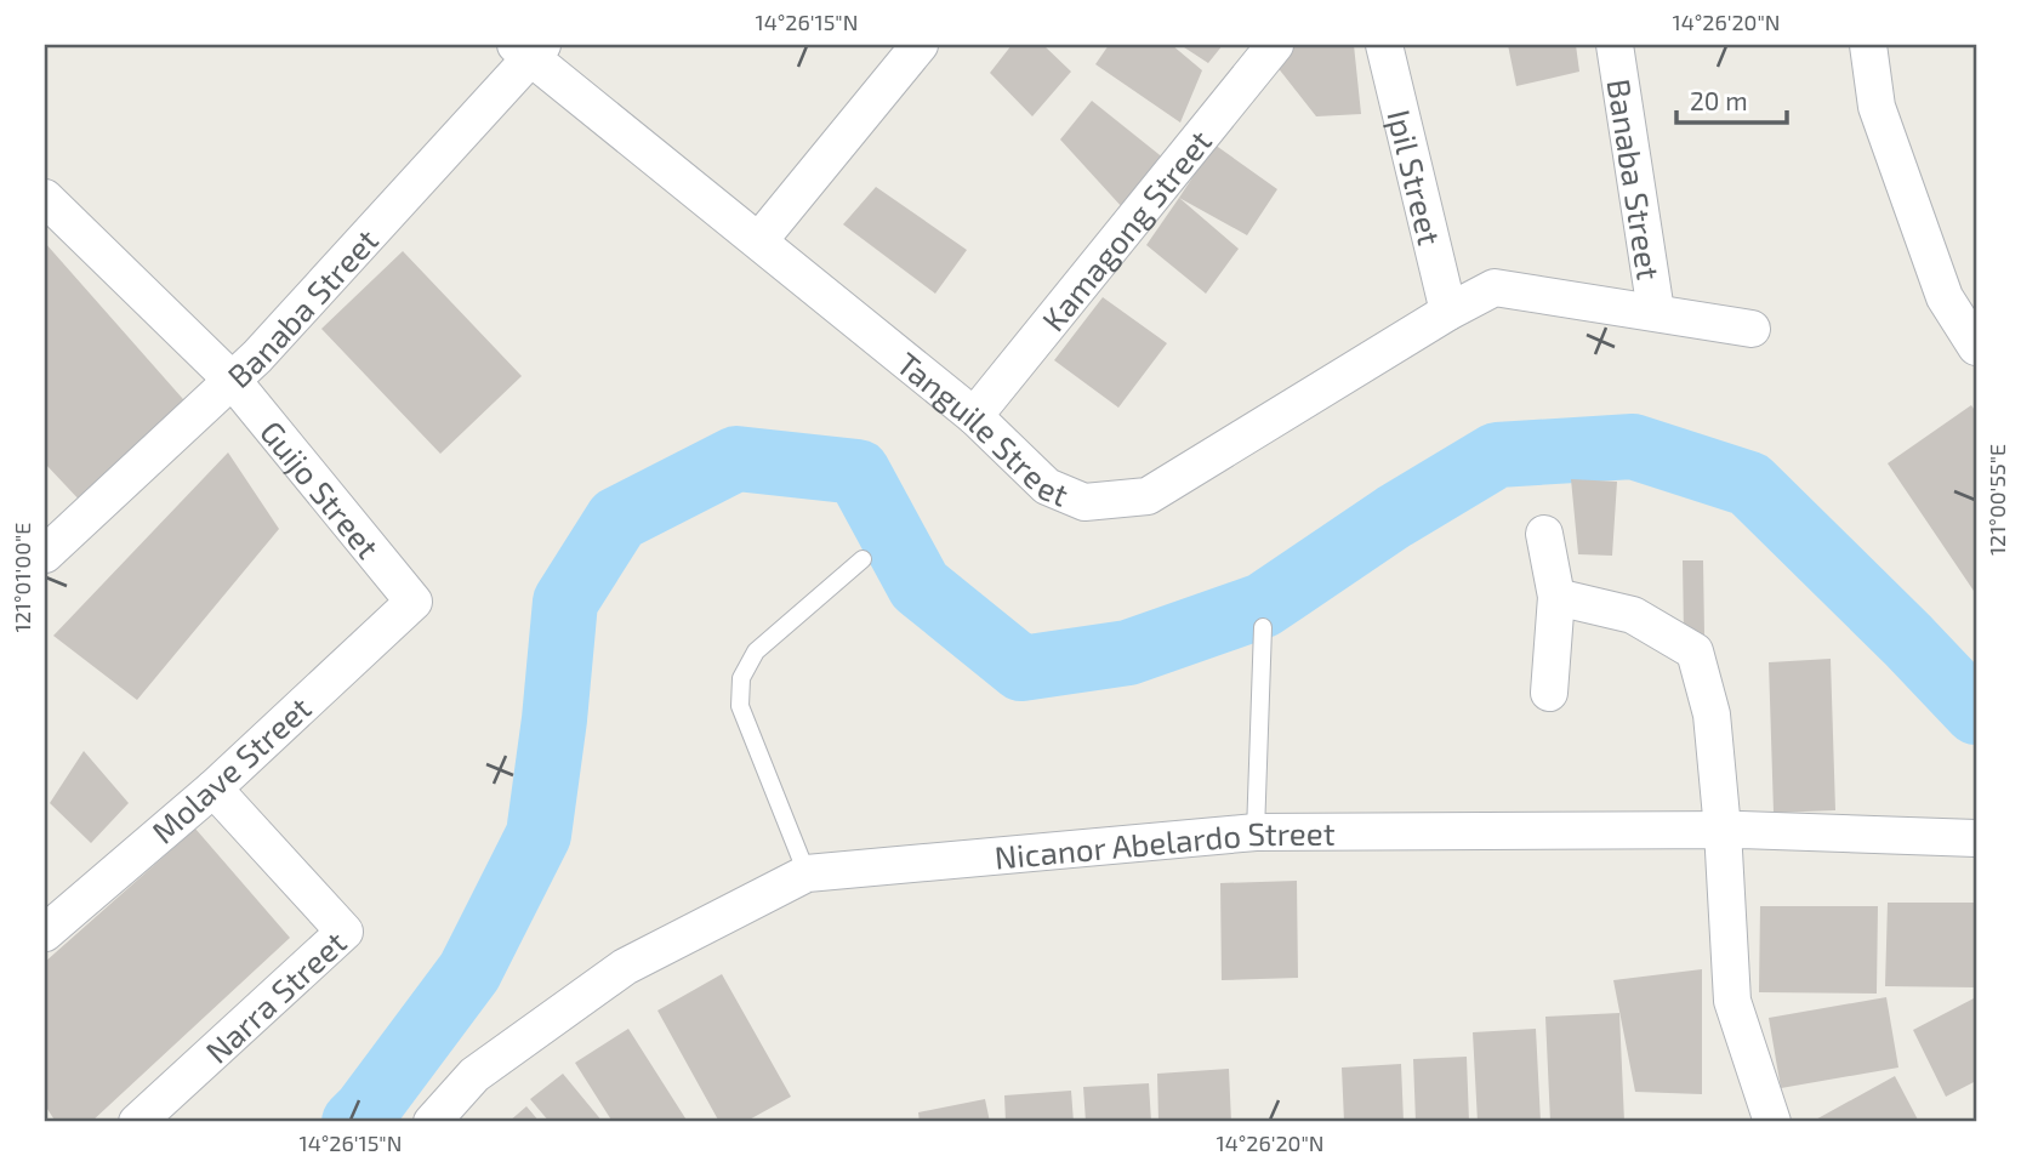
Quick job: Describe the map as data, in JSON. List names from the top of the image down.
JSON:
{
  "streets": {
    "street": [
      "Ipil Street",
      "Banaba Street",
      "Kamagong Street",
      "Tanguile Street",
      "Guijo Street",
      "Molave Street",
      "Nicanor Abelardo Street",
      "Narra Street"
    ]
  },
  "crossings": [
    ["Ipil Street", "Tanguile Street"],
    ["Banaba Street", "Tanguile Street"],
    ["Banaba Street", "Guijo Street"],
    ["Kamagong Street", "Tanguile Street"],
    ["Guijo Street", "Molave Street"],
    ["Molave Street", "Narra Street"]
  ],
  "scale_bar": "20 m",
  "coordinates": [
    "14°26'15\"N",
    "14°26'20\"N",
    "121°00'55\"E",
    "121°01'00\"E"
  ]
}
